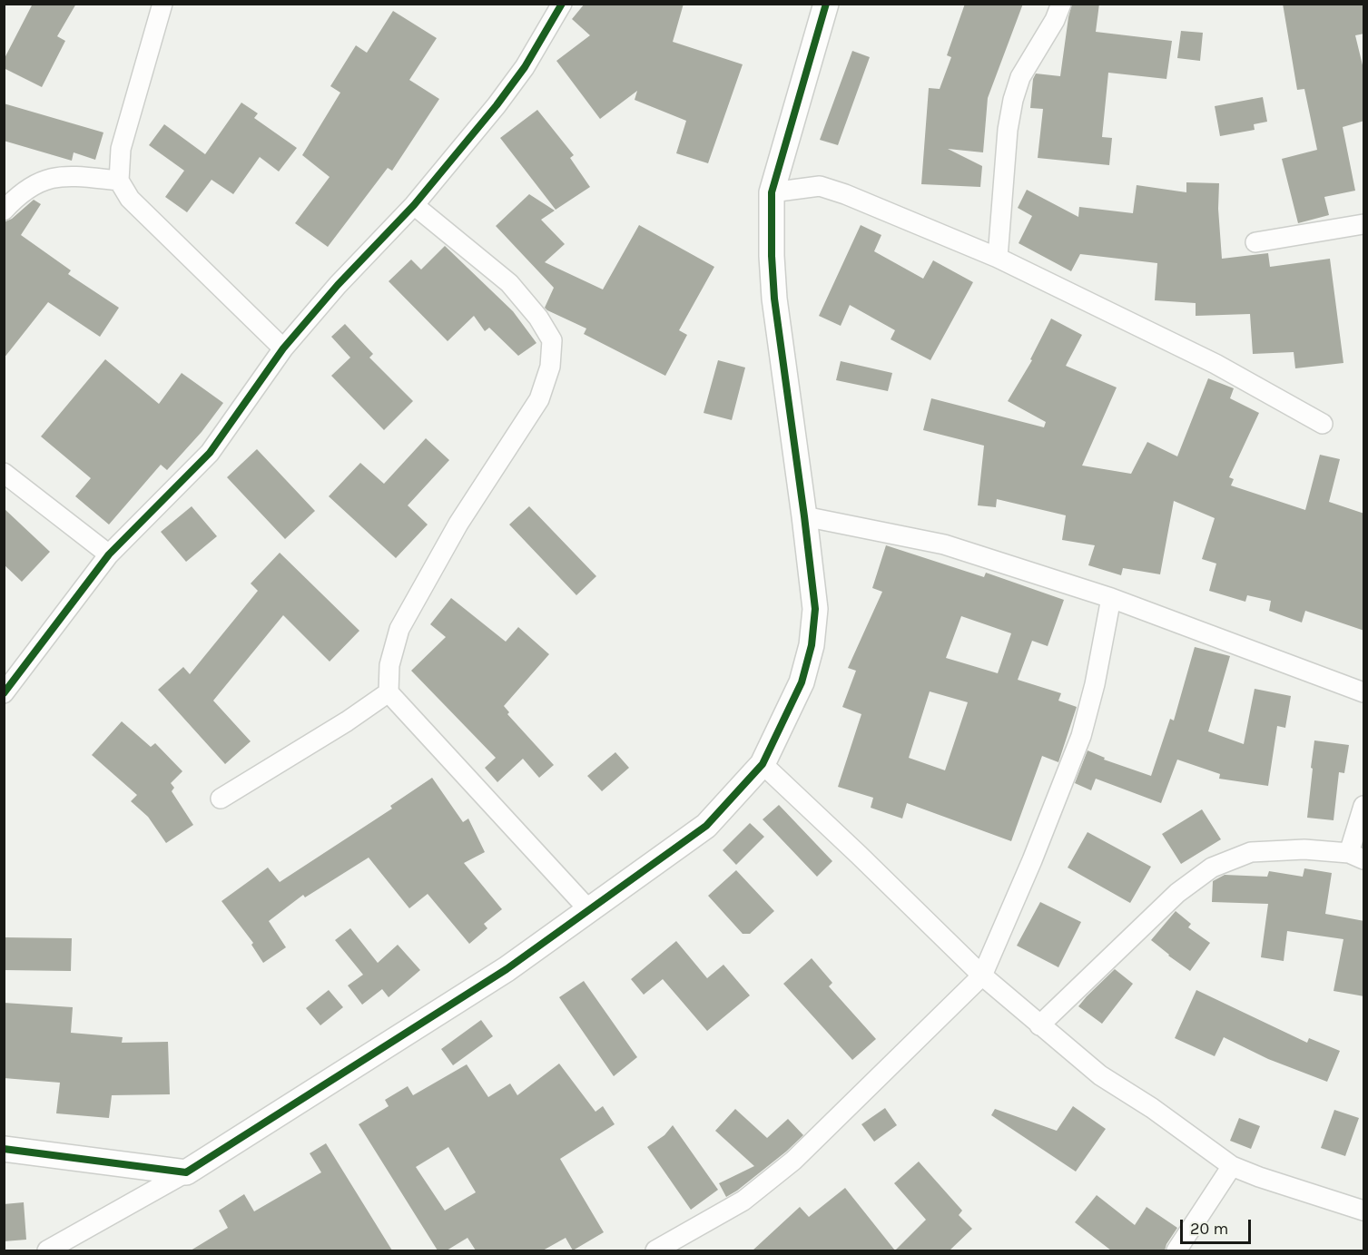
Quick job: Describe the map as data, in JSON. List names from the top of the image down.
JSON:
{
  "scale_bar": "20 m"
}
